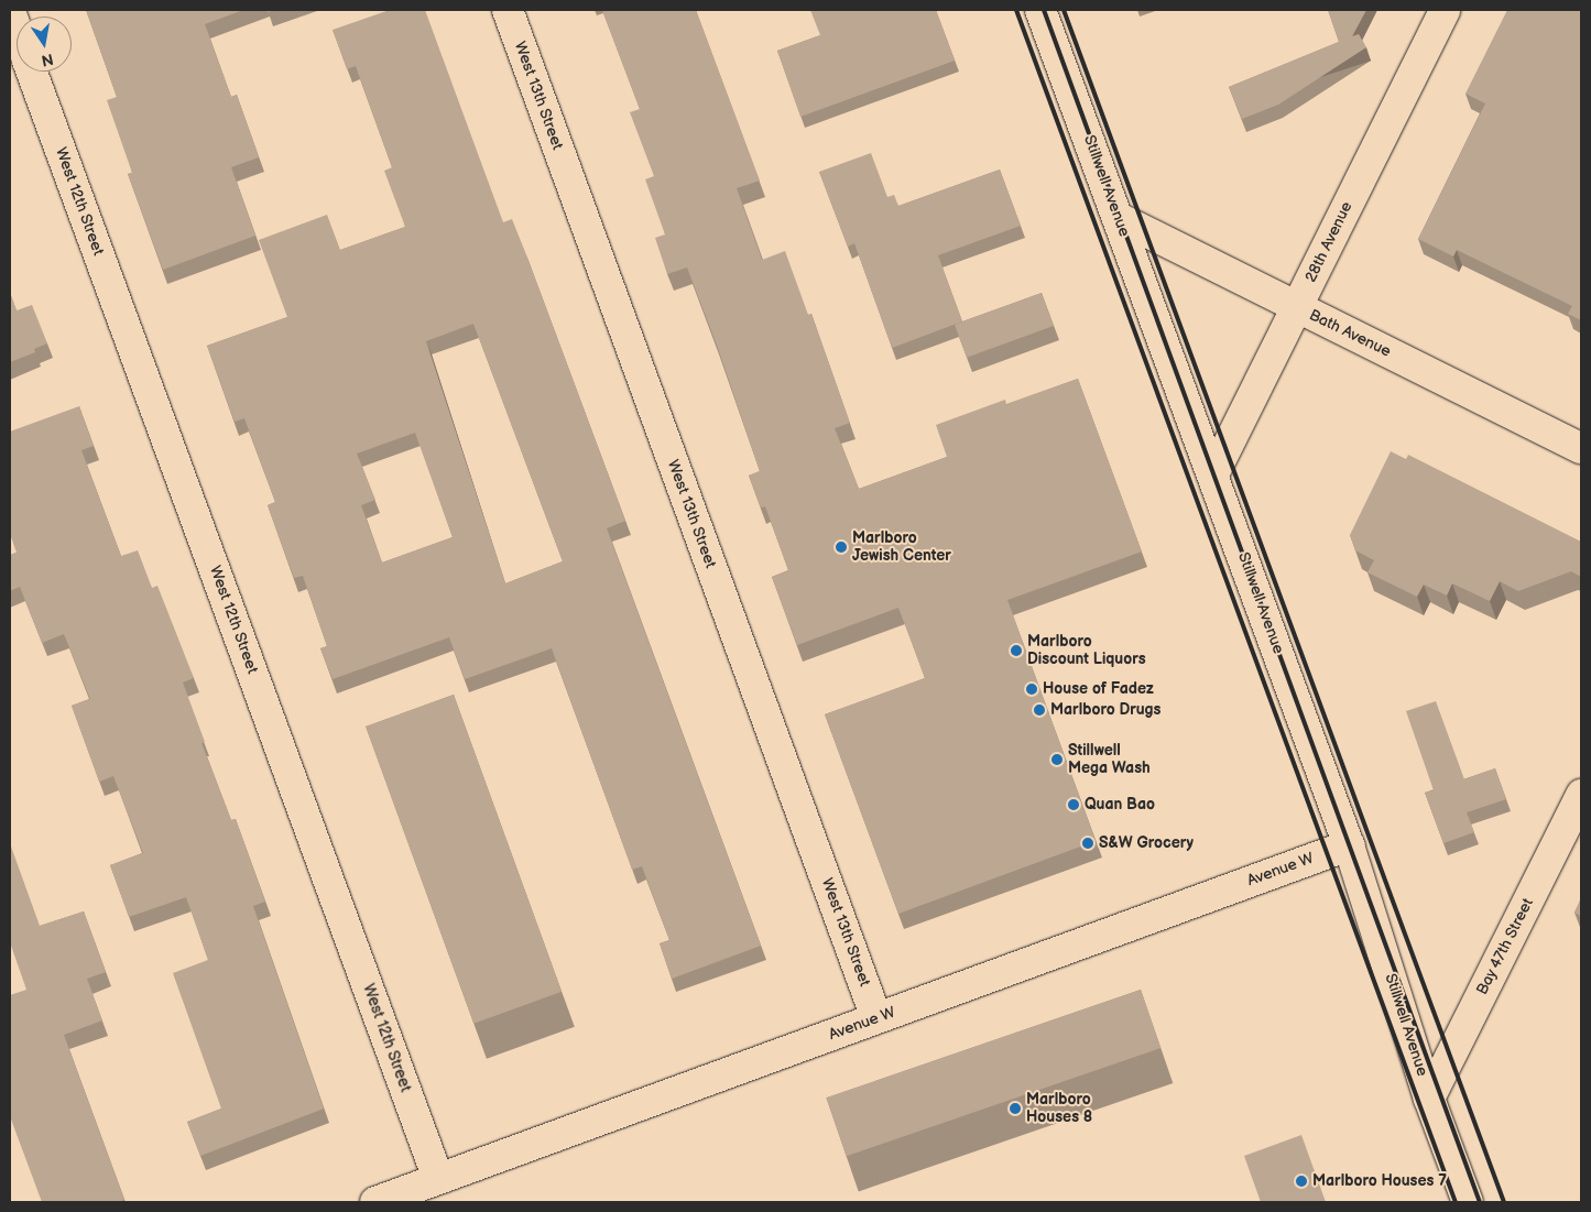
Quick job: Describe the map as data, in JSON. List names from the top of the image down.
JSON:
{
  "streets": {
    "street": [
      "West 13th Street",
      "Stillwell Avenue",
      "West 12th Street",
      "28th Avenue",
      "Bath Avenue",
      "Avenue W",
      "Bay 47th Street"
    ]
  },
  "crossings": [
    ["West 13th Street", "Avenue W"],
    ["Stillwell Avenue", "28th Avenue"],
    ["Stillwell Avenue", "Bath Avenue"],
    ["Stillwell Avenue", "Avenue W"],
    ["Stillwell Avenue", "Bay 47th Street"],
    ["West 12th Street", "Avenue W"],
    ["28th Avenue", "Bath Avenue"]
  ],
  "places": [
    "Marlboro Jewish Center",
    "Marlboro Discount Liquors",
    "House of Fadez",
    "Marlboro Drugs",
    "Stillwell Mega Wash",
    "Quan Bao",
    "S&W Grocery",
    "Marlboro Houses 8",
    "Marlboro Houses 7"
  ],
  "north": "bottom"
}
